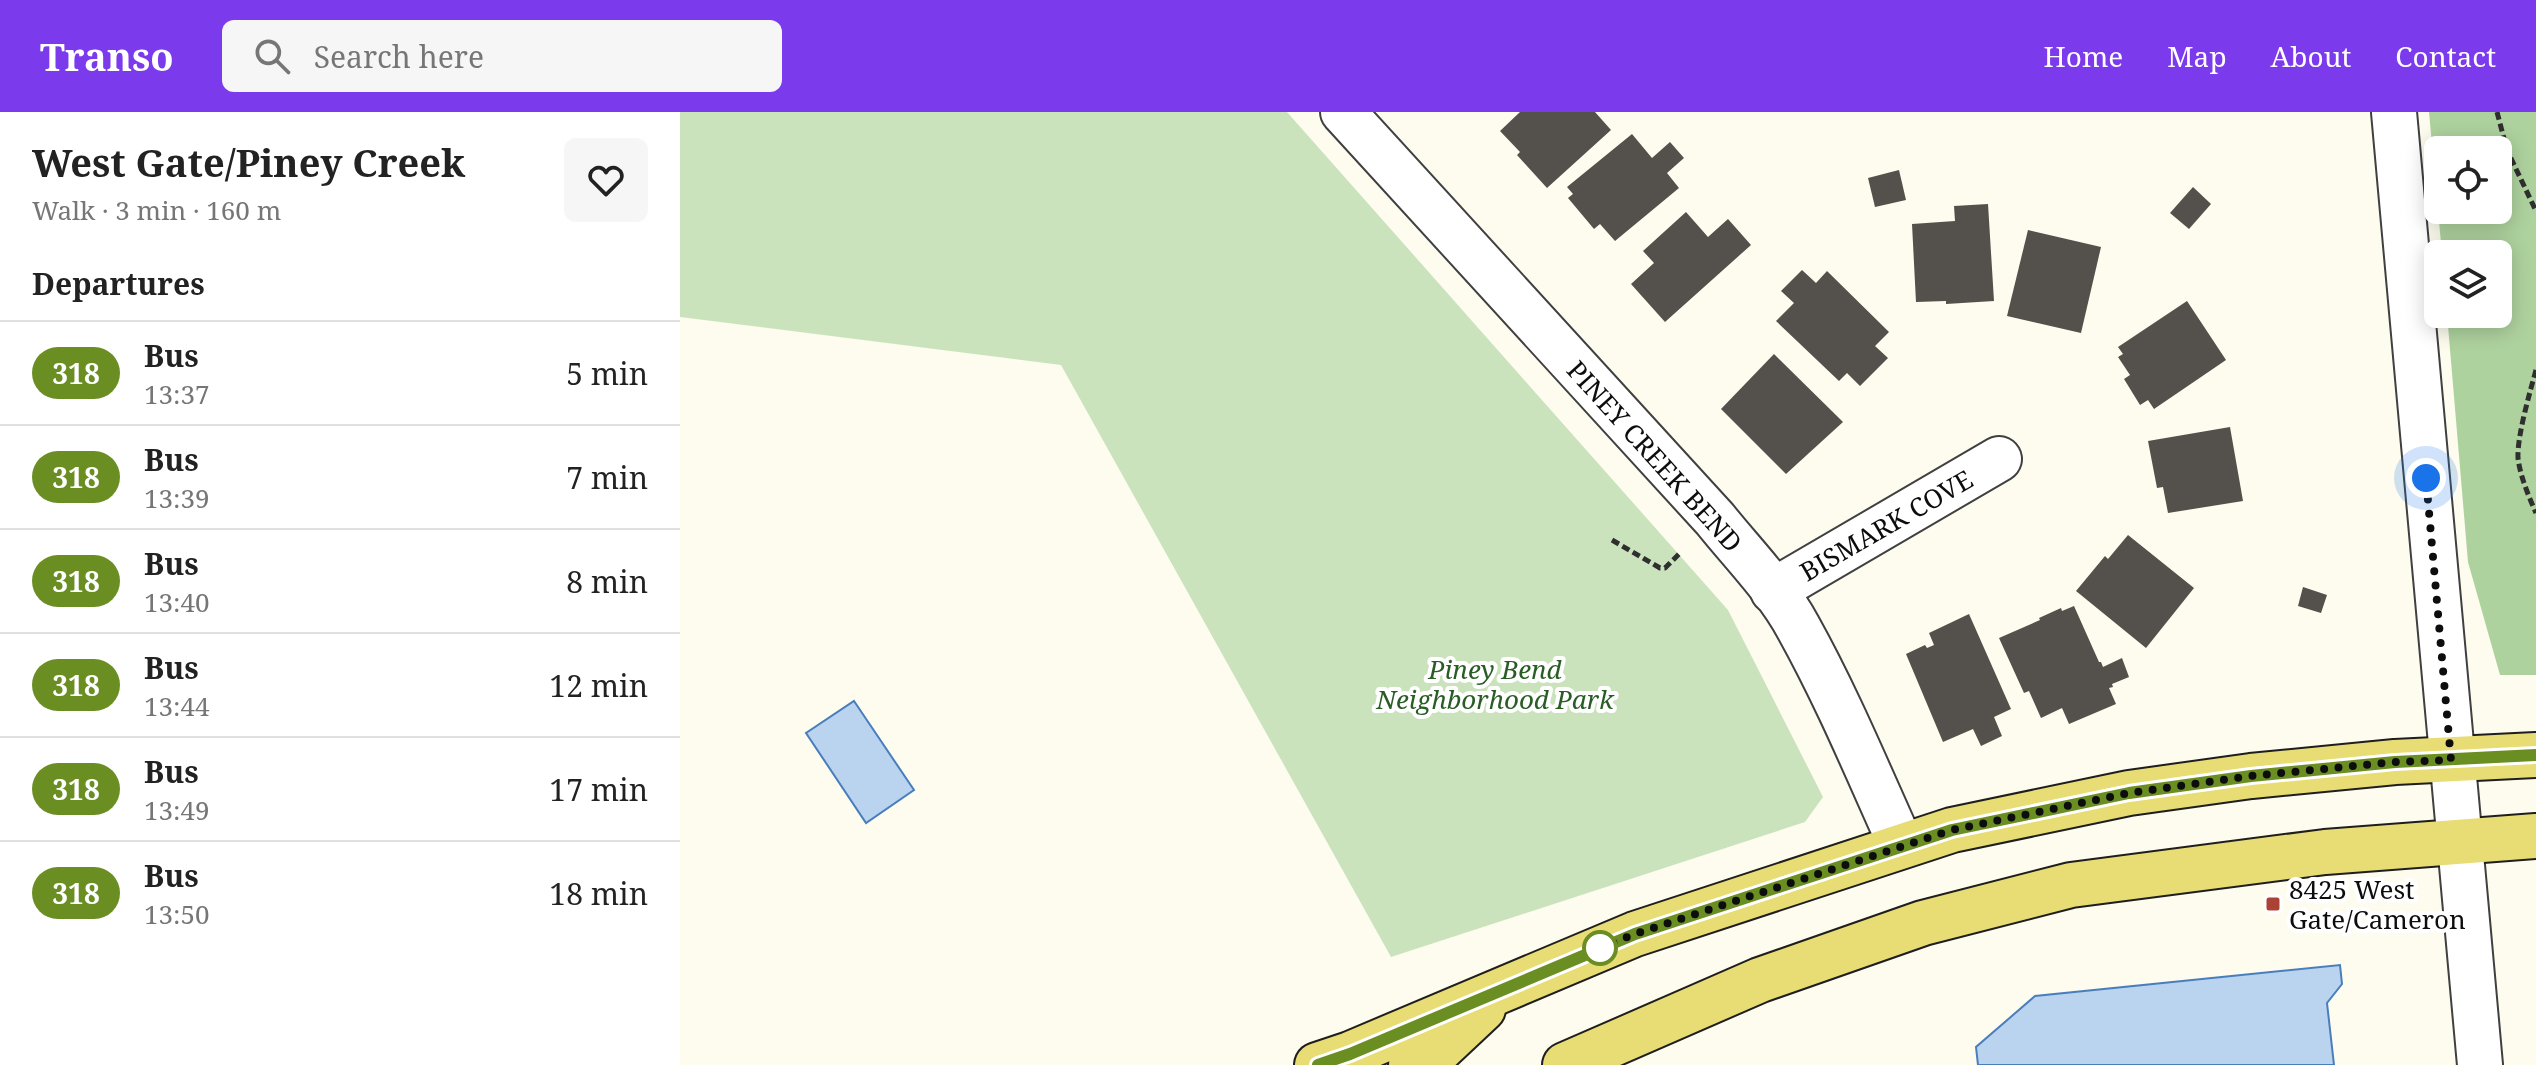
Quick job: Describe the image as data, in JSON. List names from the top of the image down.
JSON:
{
  "streets": {
    "street": ["PINEY CREEK BEND", "BISMARK COVE"]
  },
  "crossings": [
    ["PINEY CREEK BEND", "BISMARK COVE"]
  ],
  "parks": ["Piney Bend Neighborhood Park"],
  "places": {
    "transit": ["8425 West Gate/Cameron"]
  },
  "lines": ["bus line 318"],
  "page": {
    "header": "Transo",
    "search": "Search here",
    "nav": [
      "Home",
      "Map",
      "About",
      "Contact"
    ],
    "heading": [
      ["West Gate/Piney Creek", "Walk · 3 min · 160 m"],
      "Departures"
    ],
    "list": [
      {
        "mark": "318",
        "name": "Bus",
        "note": "13:37",
        "value": "5 min"
      },
      {
        "mark": "318",
        "name": "Bus",
        "note": "13:39",
        "value": "7 min"
      },
      {
        "mark": "318",
        "name": "Bus",
        "note": "13:40",
        "value": "8 min"
      },
      {
        "mark": "318",
        "name": "Bus",
        "note": "13:44",
        "value": "12 min"
      },
      {
        "mark": "318",
        "name": "Bus",
        "note": "13:49",
        "value": "17 min"
      },
      {
        "mark": "318",
        "name": "Bus",
        "note": "13:50",
        "value": "18 min"
      }
    ]
  }
}
